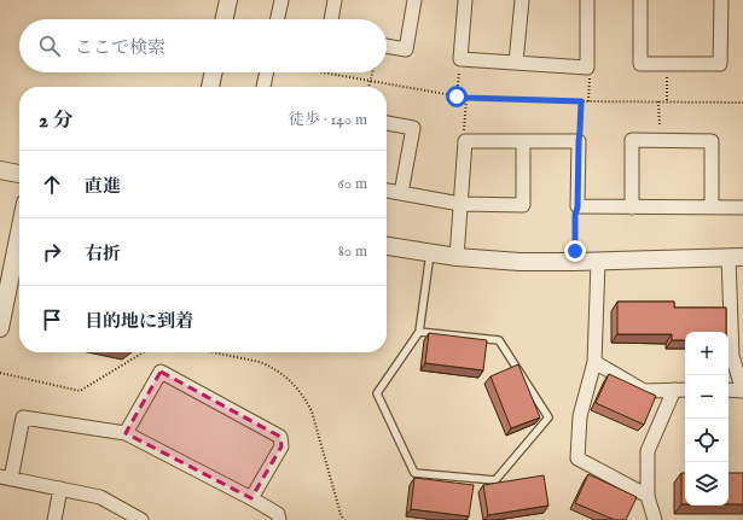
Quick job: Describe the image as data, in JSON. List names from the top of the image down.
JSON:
{
  "page": {
    "search": "ここで検索",
    "heading": ["2 分", "徒歩 · 140 m"],
    "list": [
      ["直進", "60 m"],
      ["右折", "80 m"],
      "目的地に到着"
    ],
    "map_buttons": ["+", "−"]
  }
}
